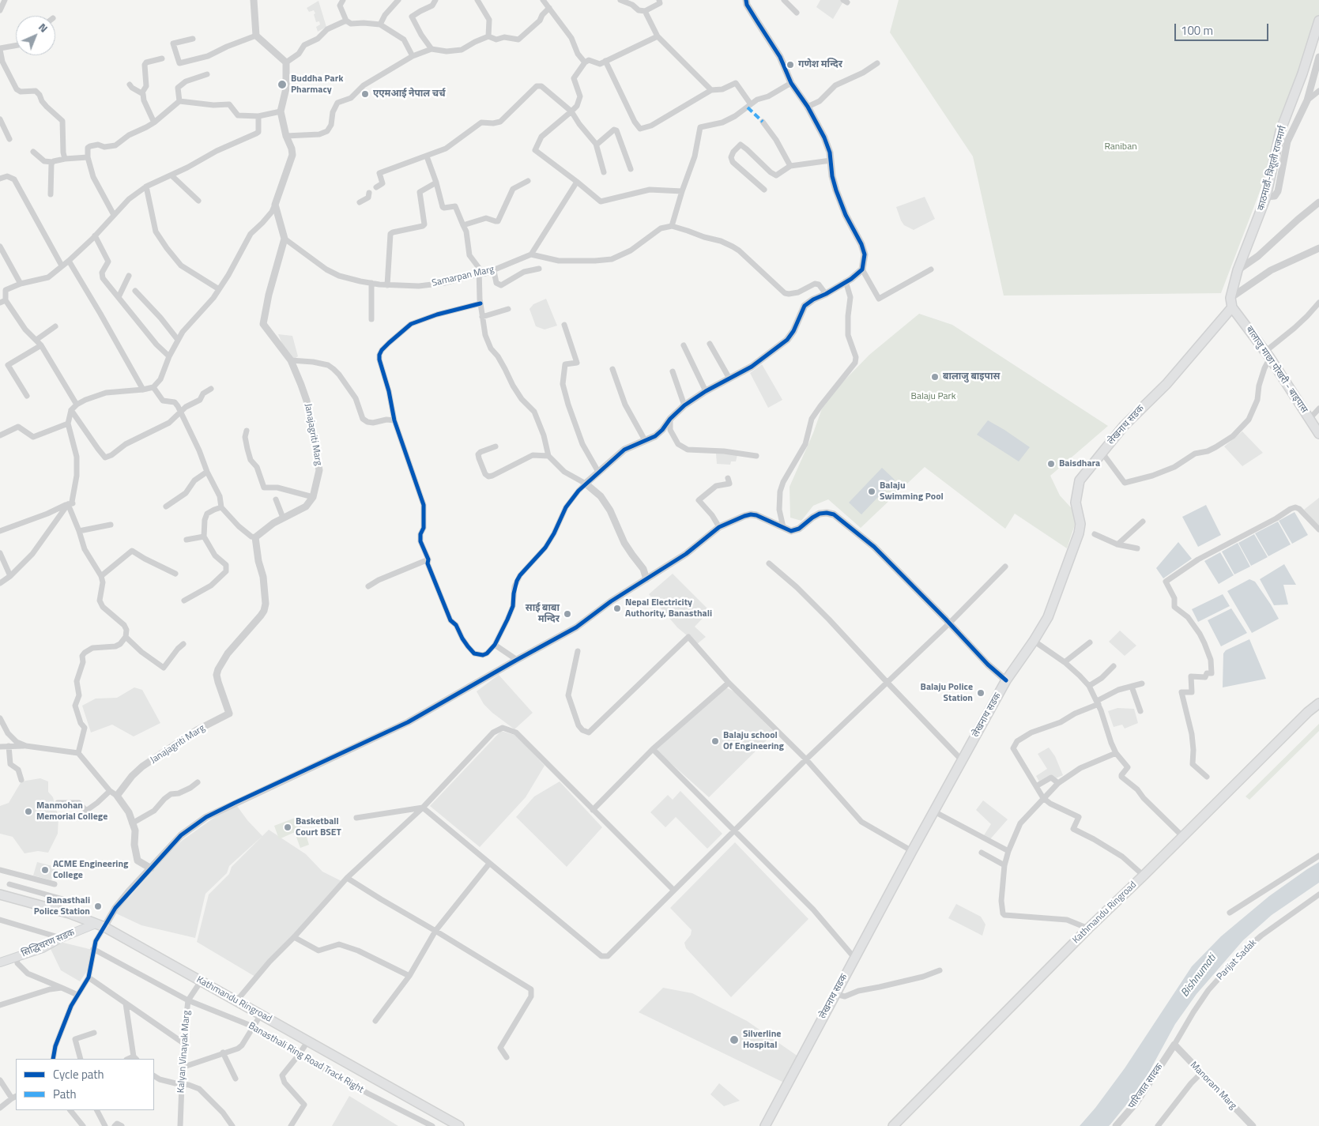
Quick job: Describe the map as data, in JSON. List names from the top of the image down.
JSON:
{
  "streets": {
    "main road": [
      "काठमाडौं-त्रिशूली राजमार्ग",
      "बालाजु माछा पोखरी - बाइपास",
      "लेखनाथ सडक",
      "Kathmandu Ringroad",
      "सिद्धिचरण सडक"
    ],
    "street": [
      "Samarpan Marg",
      "Janajagriti Marg",
      "Parijat Sadak",
      "Kalyan Vinayak Marg",
      "Banasthali Ring Road Track Right",
      "Manoram Marg",
      "पारिजात सादक"
    ]
  },
  "crossings": [
    ["काठमाडौं-त्रिशूली राजमार्ग", "बालाजु माछा पोखरी - बाइपास"],
    ["काठमाडौं-त्रिशूली राजमार्ग", "लेखनाथ सडक"],
    ["Samarpan Marg", "Janajagriti Marg"],
    ["बालाजु माछा पोखरी - बाइपास", "लेखनाथ सडक"],
    ["Kathmandu Ringroad", "सिद्धिचरण सडक"],
    ["Kathmandu Ringroad", "Kalyan Vinayak Marg"],
    ["Parijat Sadak", "Manoram Marg"],
    ["Parijat Sadak", "पारिजात सादक"],
    ["Kalyan Vinayak Marg", "Banasthali Ring Road Track Right"],
    ["Manoram Marg", "पारिजात सादक"]
  ],
  "water": ["Bishnumati"],
  "parks": ["Raniban", "Balaju Park"],
  "places": [
    "गणेश मन्दिर",
    "Buddha Park Pharmacy",
    "एएमआई नेपाल चर्च",
    "बालाजु बाइपास",
    "Baisdhara",
    "Balaju Swimming Pool",
    "Nepal Electricity Authority, Banasthali",
    "साई बाबा मन्दिर",
    "Balaju Police Station",
    "Balaju school Of Engineering",
    "Manmohan Memorial College",
    "Basketball Court BSET",
    "ACME Engineering College",
    "Banasthali Police Station",
    "Silverline Hospital"
  ],
  "legend": ["Cycle path", "Path"],
  "scale_bar": "100 m",
  "north": "top right"
}
